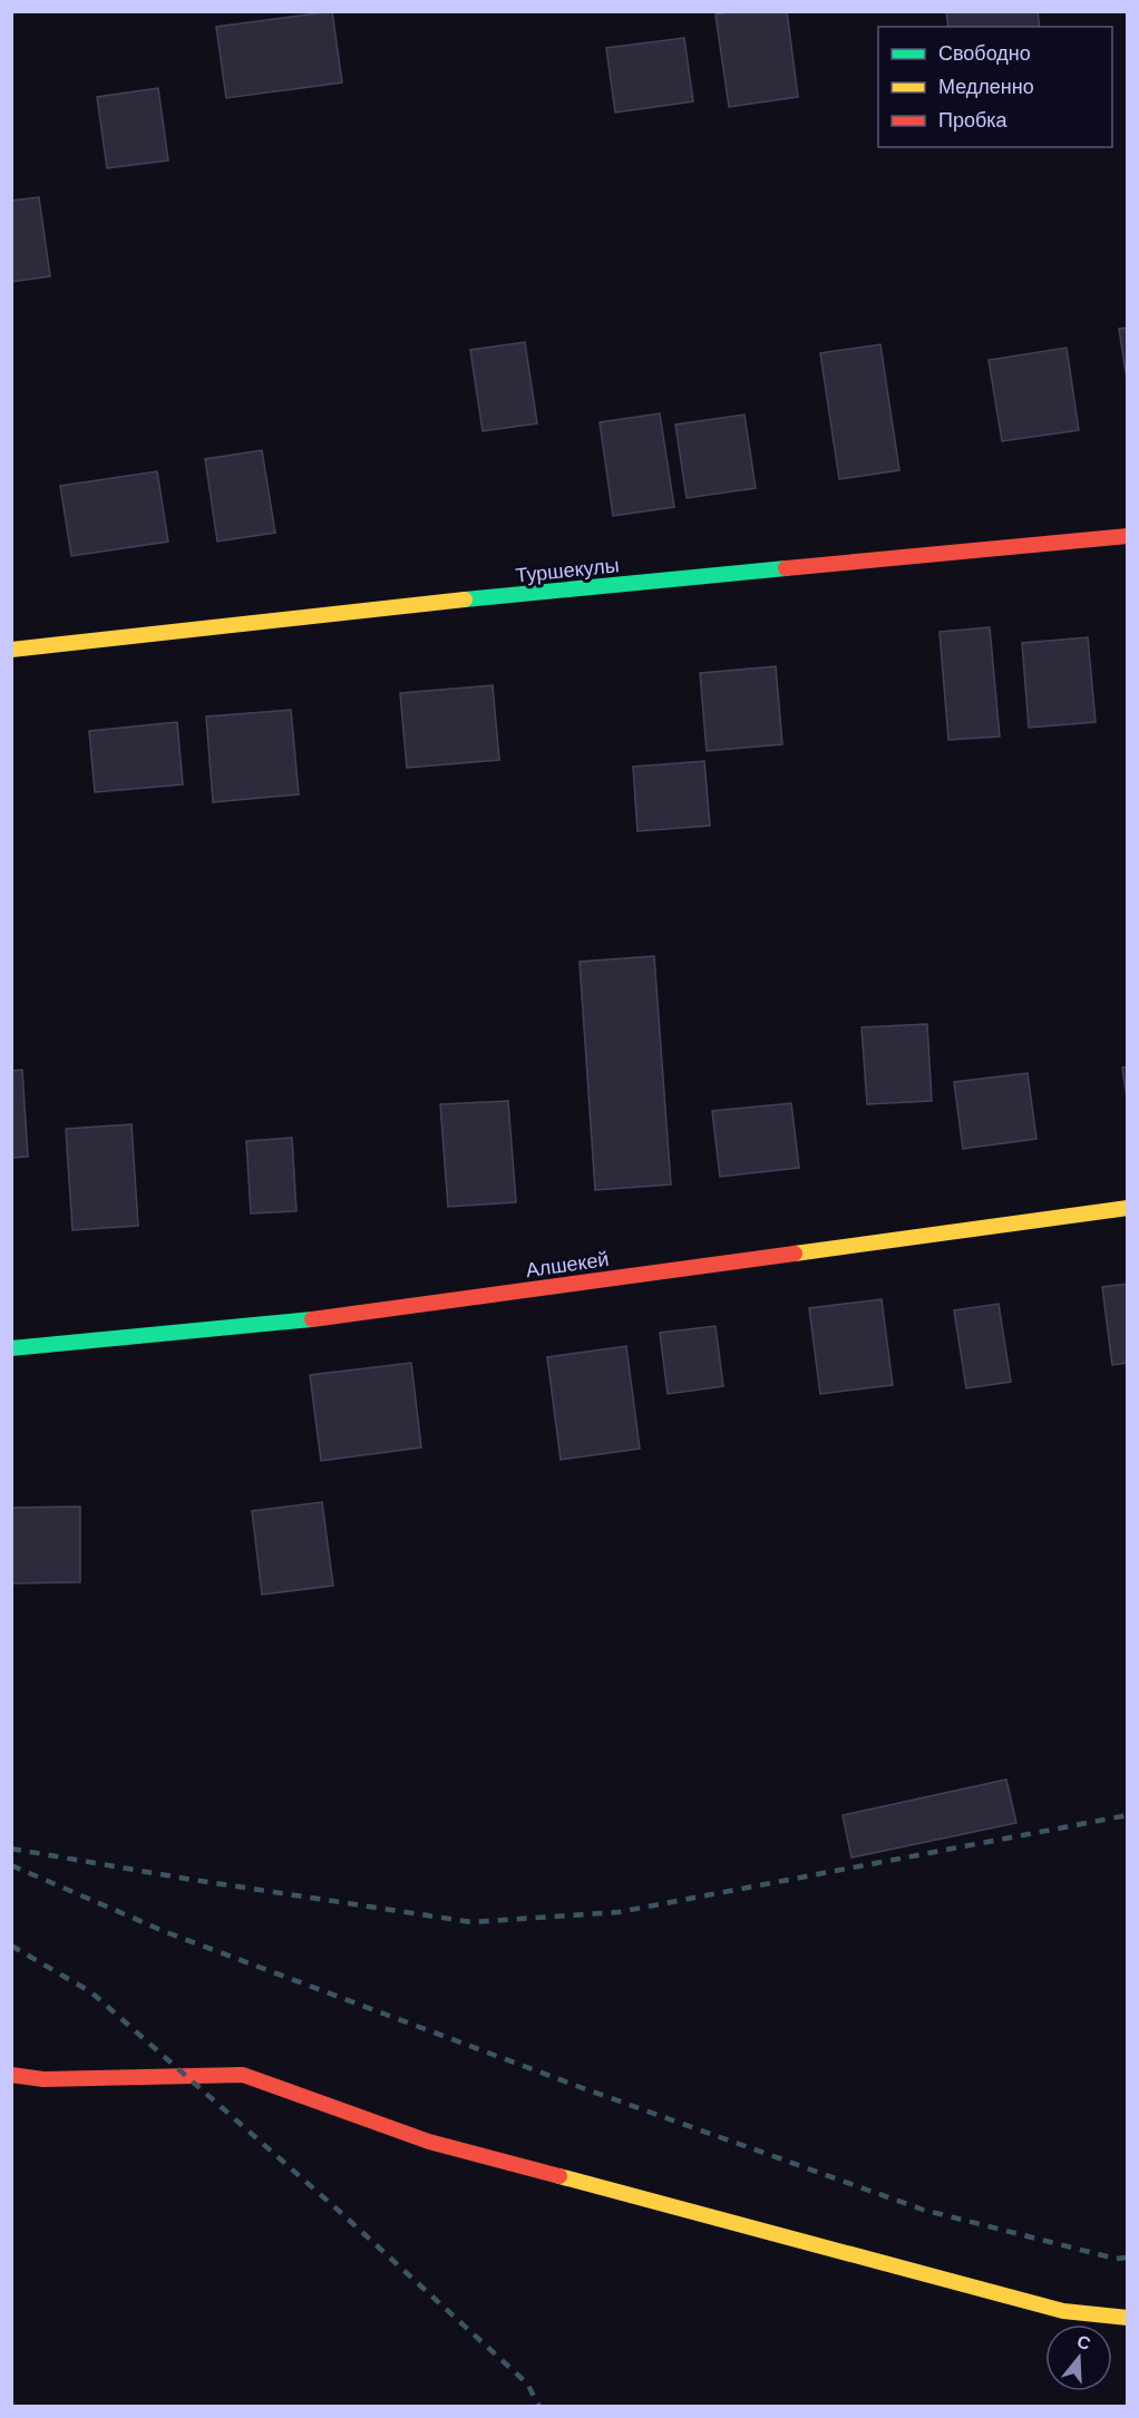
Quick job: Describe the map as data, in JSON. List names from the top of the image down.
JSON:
{
  "streets": {
    "street": ["Туршекулы", "Алшекей"]
  },
  "legend": ["Свободно", "Медленно", "Пробка"],
  "north": "top"
}
